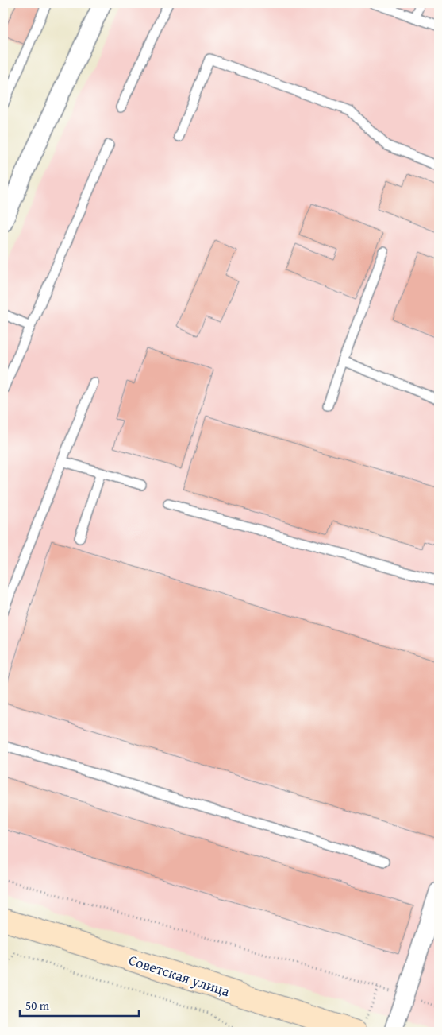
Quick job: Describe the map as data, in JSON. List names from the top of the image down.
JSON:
{
  "streets": {
    "main road": ["Советская улица"]
  },
  "scale_bar": "50 m"
}
